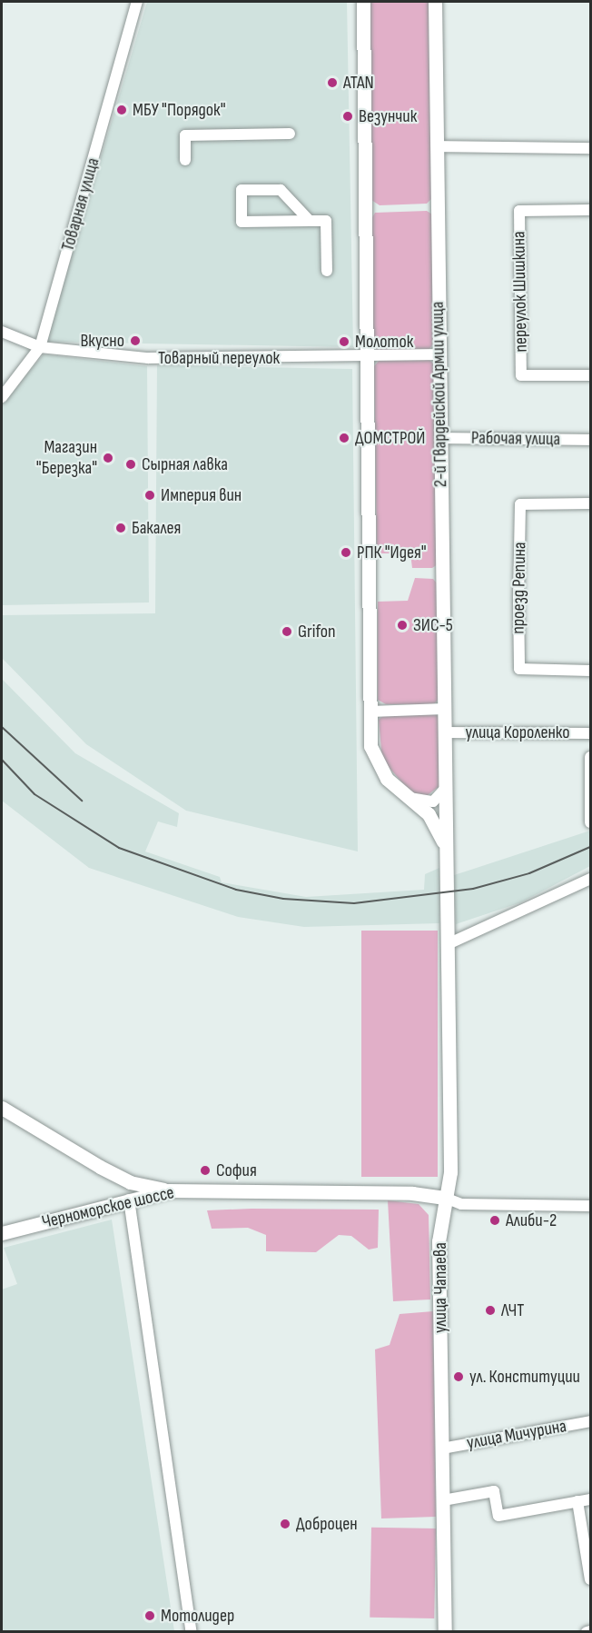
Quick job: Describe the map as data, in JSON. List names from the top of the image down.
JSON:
{
  "streets": {
    "main road": ["2-й Гвардейской Армии улица", "Черноморское шоссе", "улица Чапаева"],
    "street": [
      "Товарная улица",
      "переулок Шишкина",
      "Товарный переулок",
      "Рабочая улица",
      "проезд Репина",
      "улица Короленко",
      "улица Мичурина"
    ]
  },
  "crossings": [
    ["Товарная улица", "Товарный переулок"],
    ["Товарный переулок", "2-й Гвардейской Армии улица"],
    ["2-й Гвардейской Армии улица", "Рабочая улица"],
    ["2-й Гвардейской Армии улица", "улица Короленко"],
    ["2-й Гвардейской Армии улица", "улица Чапаева"],
    ["Черноморское шоссе", "улица Чапаева"],
    ["улица Чапаева", "улица Мичурина"]
  ],
  "places": [
    "ATAN",
    "МБУ \"Порядок\"",
    "Везунчик",
    "Вкусно",
    "Молоток",
    "ДОМСТРОЙ",
    "Магазин \"Березка\"",
    "Сырная лавка",
    "Империя вин",
    "Бакалея",
    "РПК \"Идея\"",
    "ЗИС-5",
    "Grifon",
    "София",
    "Алиби-2",
    "ЛЧТ",
    "ул. Конституции",
    "Доброцен",
    "Мотолидер"
  ]
}
